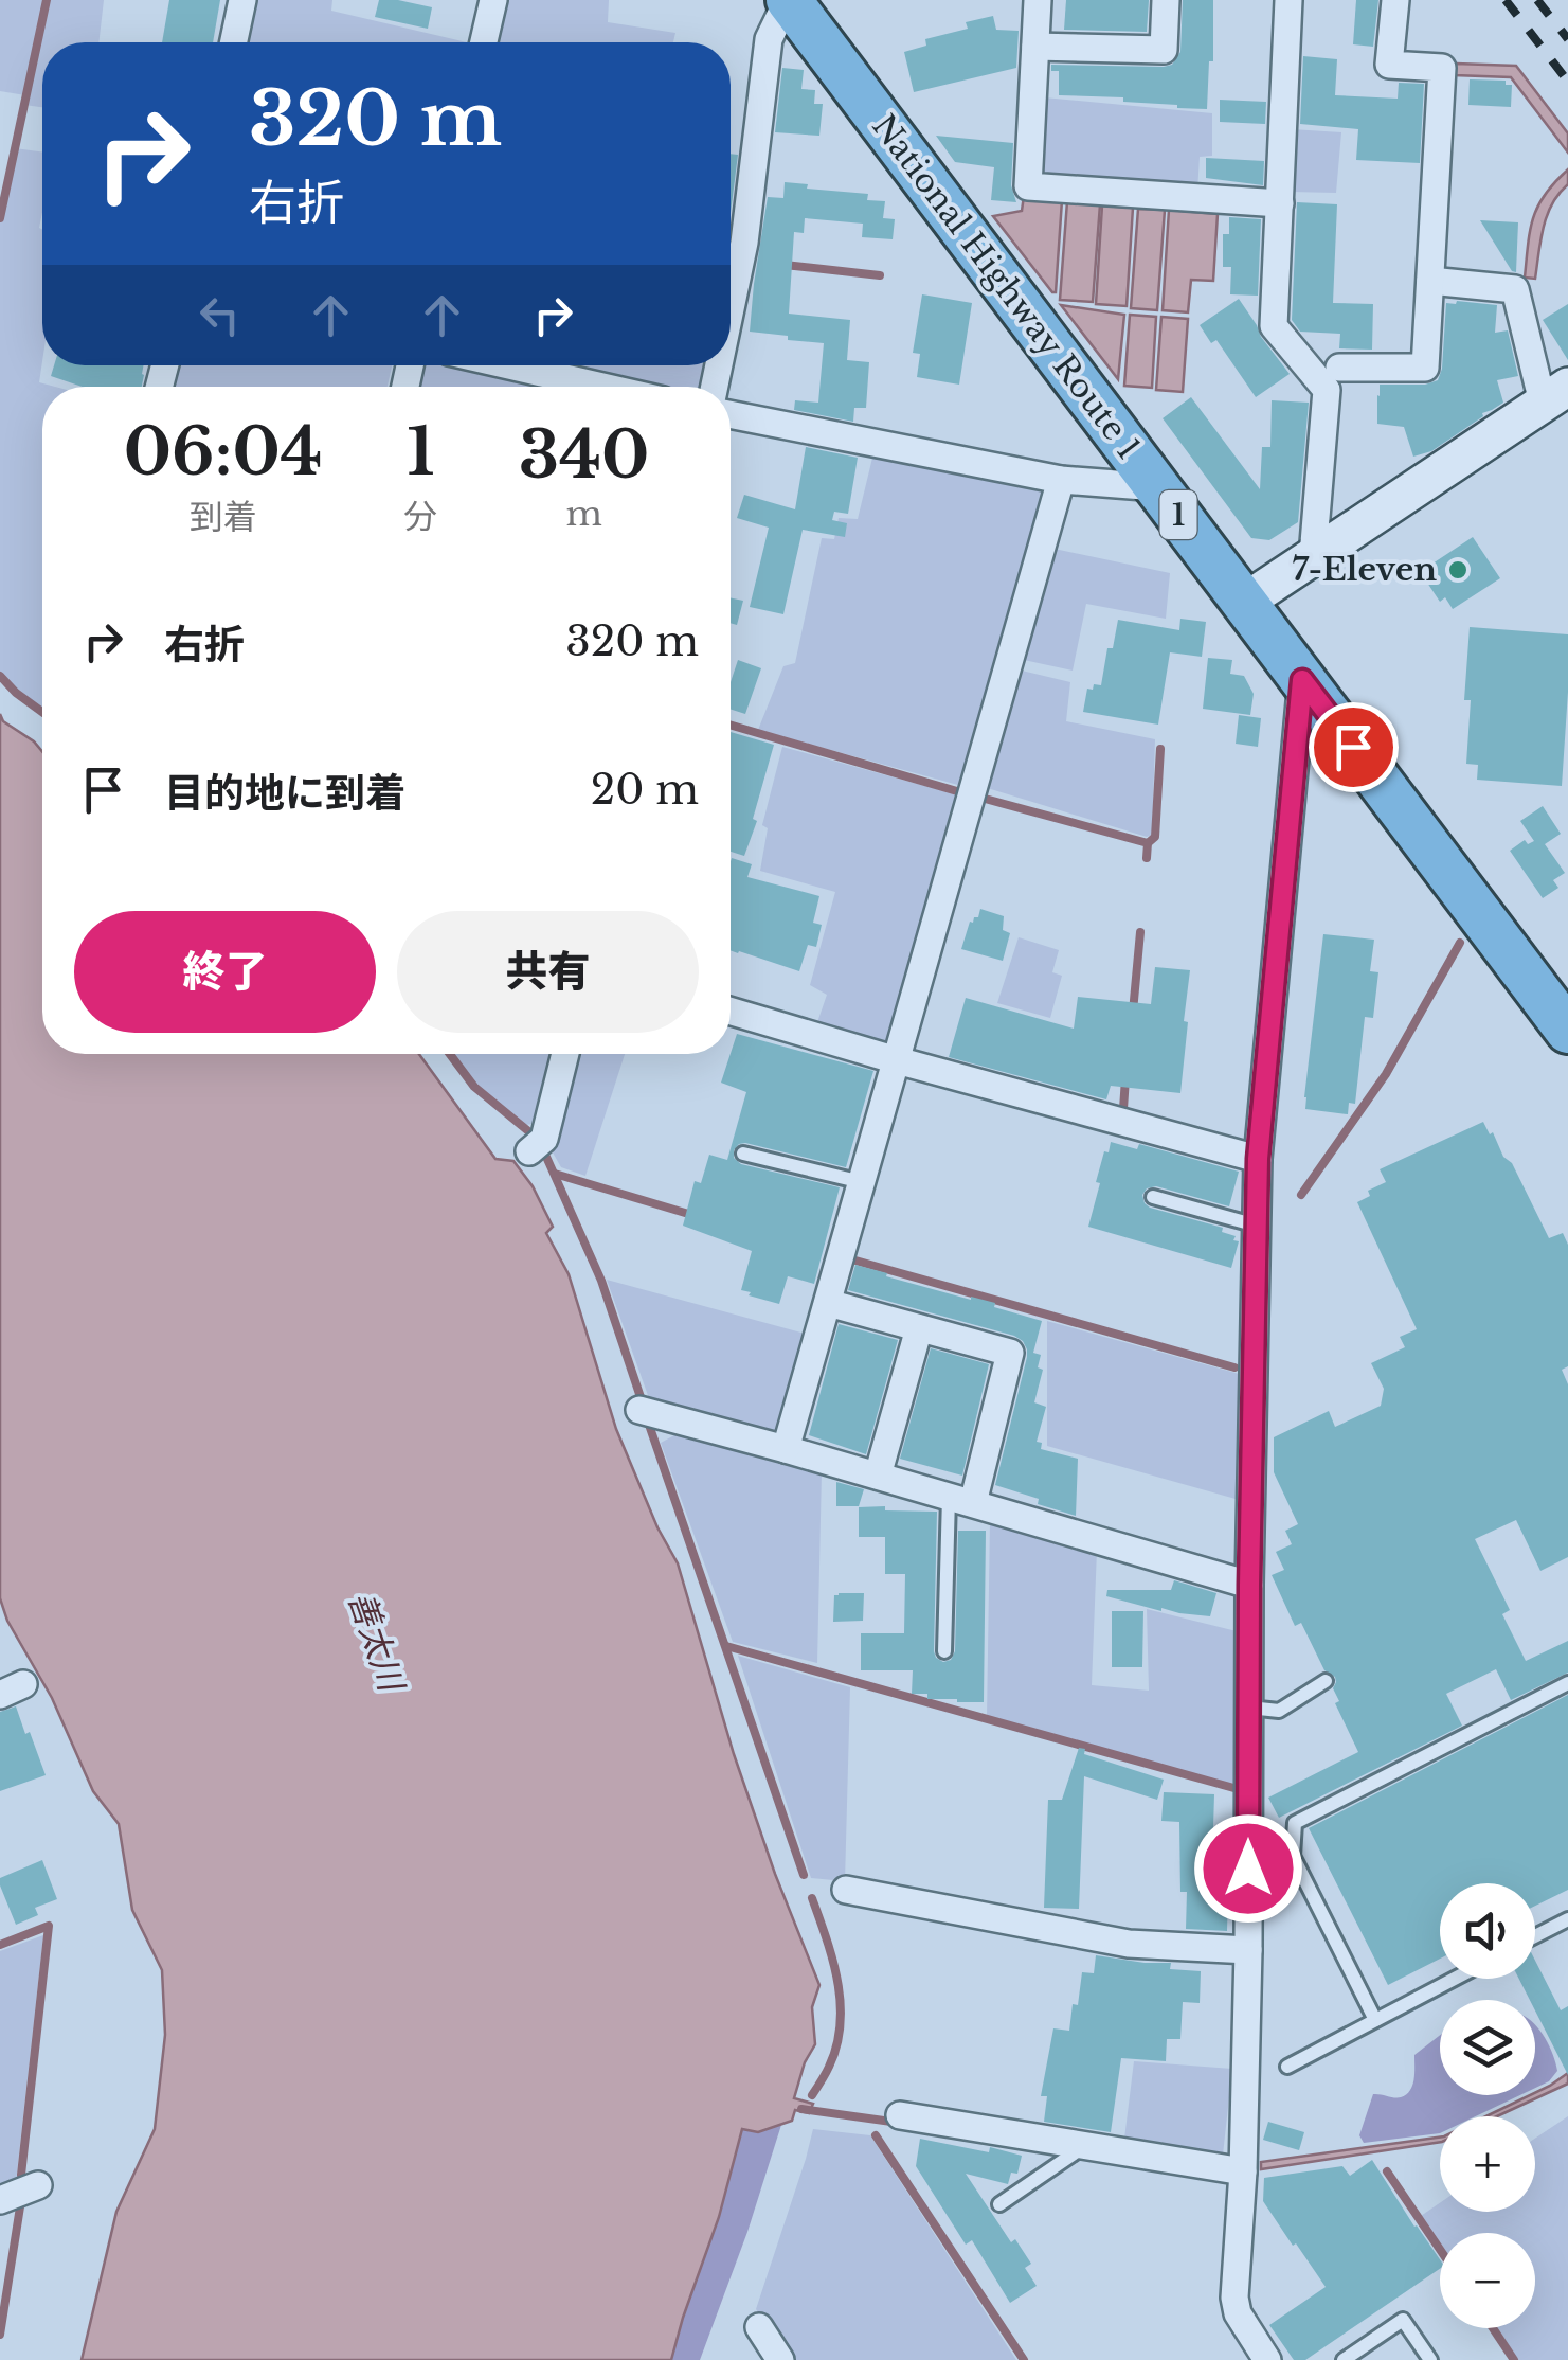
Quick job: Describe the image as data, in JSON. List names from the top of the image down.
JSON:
{
  "streets": {
    "highway": ["National Highway Route 1", "1"]
  },
  "water": ["善太川"],
  "places": ["7-Eleven"],
  "page": {
    "turn": ["320 m", "右折"],
    "eta": [
      "06:04",
      "到着",
      "1",
      "分",
      "340",
      "m"
    ],
    "list": [
      {
        "name": "右折",
        "value": "320 m"
      },
      {
        "name": "目的地に到着",
        "value": "20 m"
      }
    ],
    "buttons": ["終了", "共有"],
    "map_buttons": ["+", "−"]
  }
}
